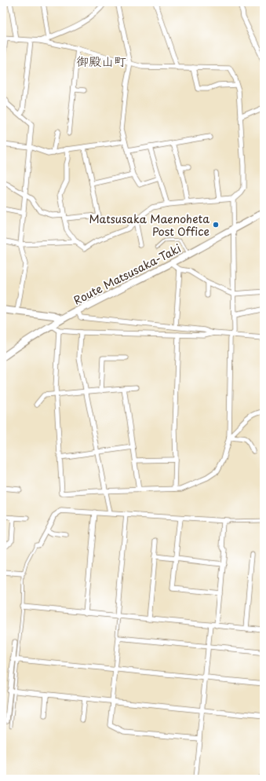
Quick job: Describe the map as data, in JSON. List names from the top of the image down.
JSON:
{
  "streets": {
    "main road": ["Route Matsusaka-Taki"]
  },
  "districts": ["御殿山町"],
  "places": ["Matsusaka Maenoheta Post Office"]
}
